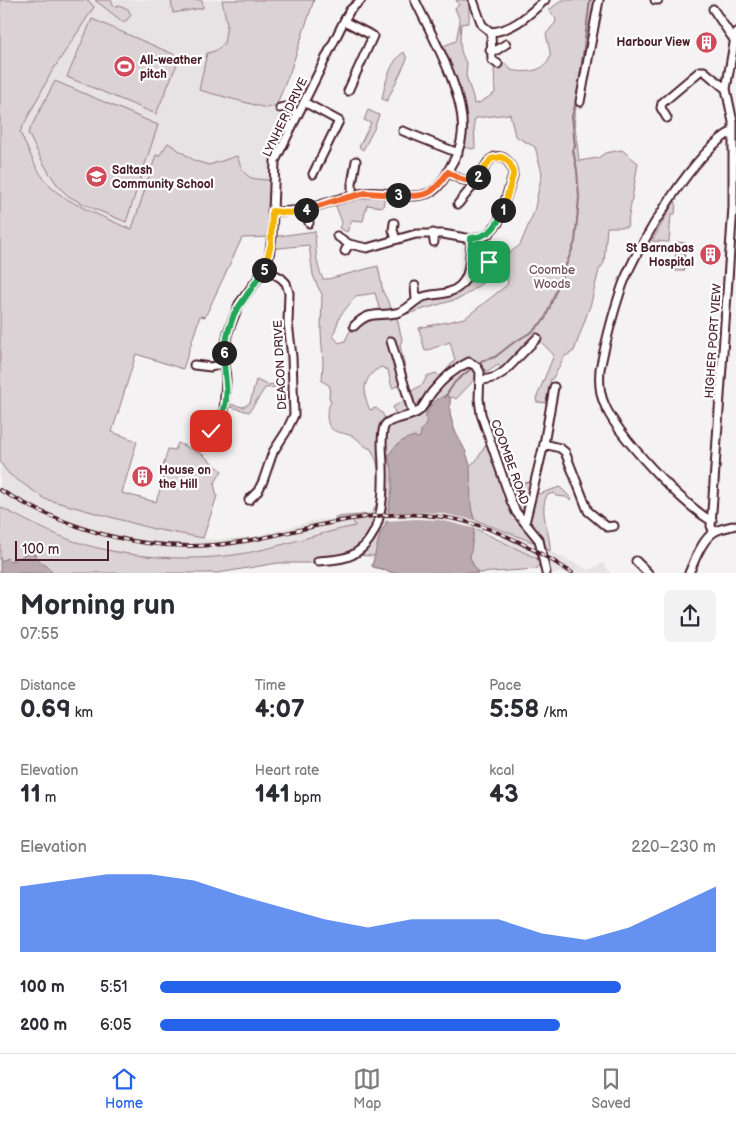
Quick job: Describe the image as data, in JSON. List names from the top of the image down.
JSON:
{
  "streets": {
    "street": [
      "LYNHER DRIVE",
      "HIGHER PORT VIEW",
      "DEACON DRIVE",
      "COOMBE ROAD"
    ]
  },
  "crossings": [
    ["LYNHER DRIVE", "DEACON DRIVE"]
  ],
  "parks": ["Coombe Woods"],
  "places": {
    "building": ["Harbour View", "St Barnabas Hospital", "House on the Hill"],
    "sports": ["All-weather pitch"],
    "school or university": ["Saltash Community School"]
  },
  "scale_bar": "100 m",
  "page": {
    "pins": [
      "2",
      "3",
      "1",
      "4",
      "5",
      "6"
    ],
    "scale": "100 m",
    "heading": ["Morning run", "07:55"],
    "stats": [
      ["Distance", "0.69 km"],
      ["Time", "4:07"],
      ["Pace", "5:58 /km"],
      ["Elevation", "11 m"],
      ["Heart rate", "141 bpm"],
      ["kcal", "43"]
    ],
    "chart": ["Elevation", "220–230 m"],
    "list": [
      {
        "name": "100 m",
        "note": "5:51"
      },
      {
        "name": "200 m",
        "note": "6:05"
      }
    ],
    "tabs": ["Home", "Map", "Saved"]
  }
}
